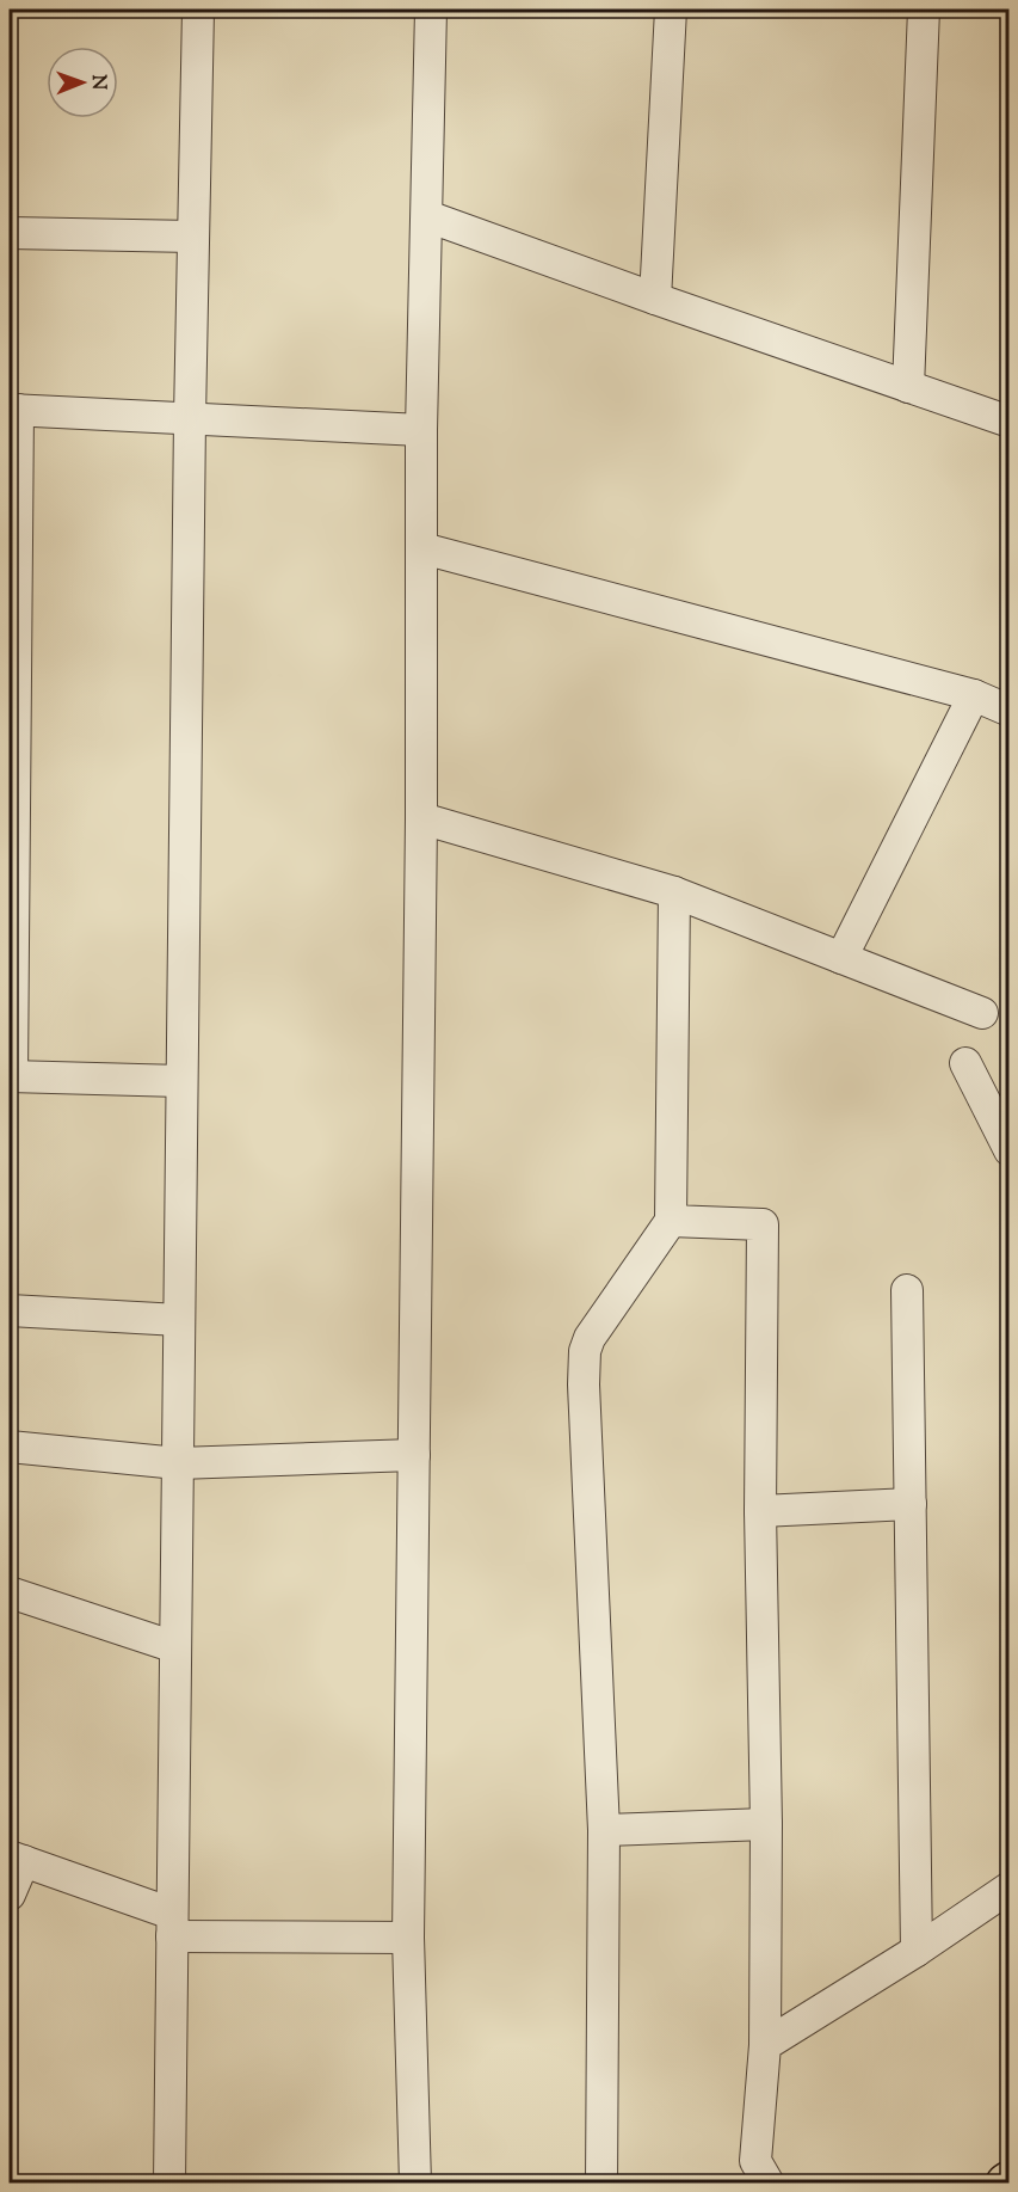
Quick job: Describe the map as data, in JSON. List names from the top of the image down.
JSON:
{
  "north": "right"
}
